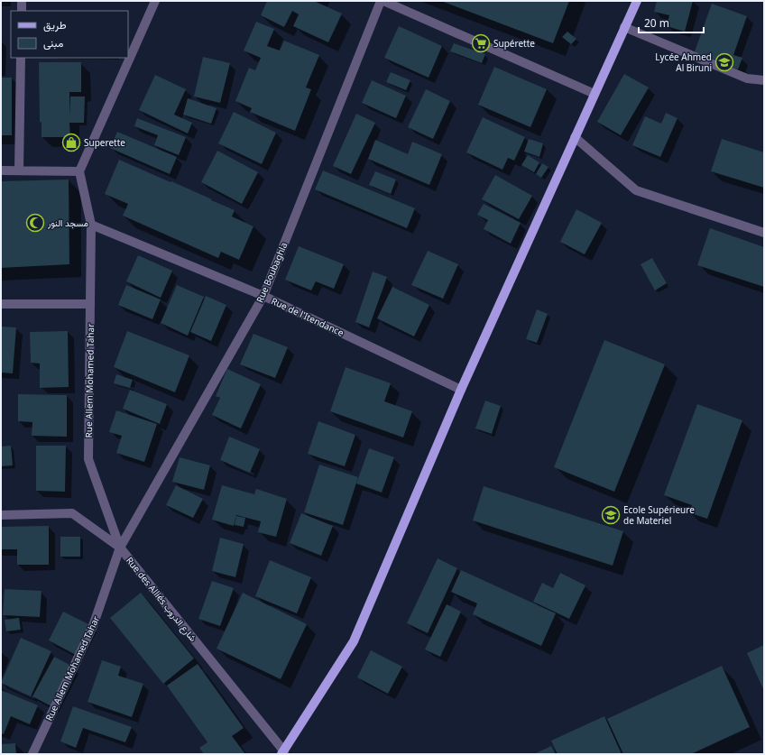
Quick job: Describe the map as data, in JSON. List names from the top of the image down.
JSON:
{
  "streets": {
    "street": [
      "Rue Boubaghla",
      "Rue de l'Itendance",
      "Rue Allem Mohamed Tahar",
      "Rue des Alliés شارع الدروب"
    ]
  },
  "crossings": [
    ["Rue Boubaghla", "Rue de l'Itendance"],
    ["Rue Boubaghla", "Rue Allem Mohamed Tahar"],
    ["Rue Boubaghla", "Rue des Alliés شارع الدروب"],
    ["Rue de l'Itendance", "Rue Allem Mohamed Tahar"],
    ["Rue Allem Mohamed Tahar", "Rue des Alliés شارع الدروب"]
  ],
  "places": {
    "supermarket": ["Supérette"],
    "school or university": ["Lycée Ahmed Al Biruni", "Ecole Supérieure de Materiel"],
    "shop": ["Superette"],
    "mosque": ["مسجد النور"]
  },
  "legend": ["طريق", "مبنى"],
  "scale_bar": "20 m"
}
